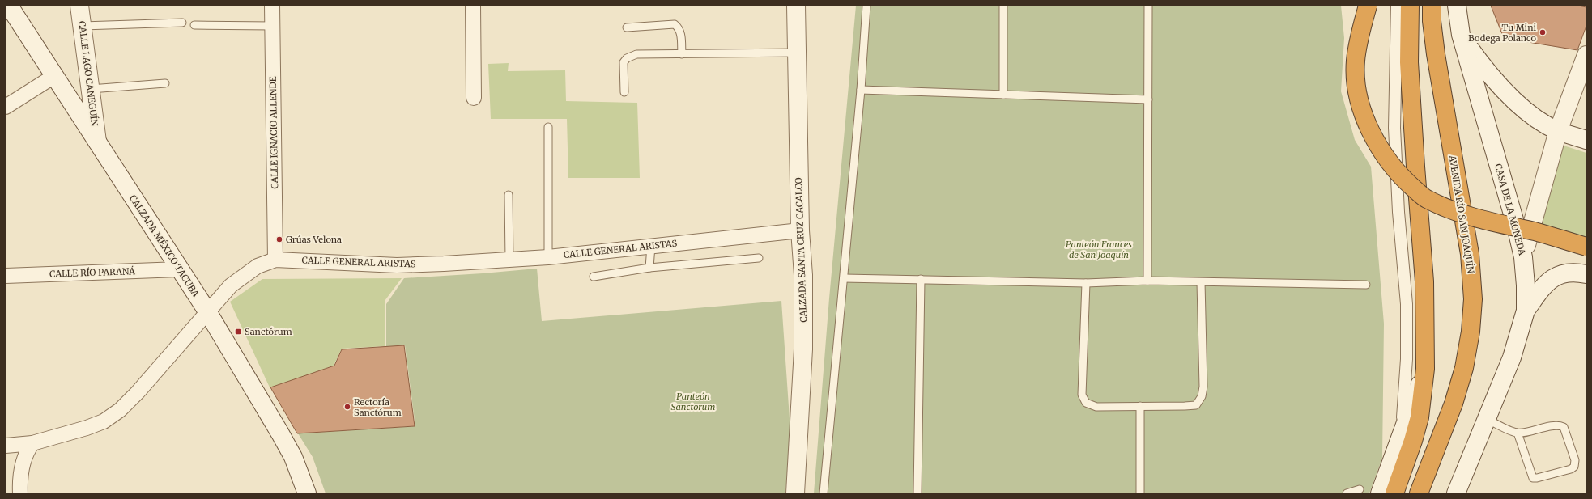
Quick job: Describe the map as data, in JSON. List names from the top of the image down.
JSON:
{
  "streets": {
    "highway": ["AVENIDA RÍO SAN JOAQUÍN"],
    "main road": [
      "CALLE LAGO CANEGUÍN",
      "CASA DE LA MONEDA",
      "CALZADA MÉXICO TACUBA",
      "CALZADA SANTA CRUZ CACALCO"
    ],
    "street": ["CALLE IGNACIO ALLENDE", "CALLE GENERAL ARISTAS", "CALLE RÍO PARANÁ"]
  },
  "crossings": [
    ["CALLE LAGO CANEGUÍN", "CALZADA MÉXICO TACUBA"],
    ["CALLE IGNACIO ALLENDE", "CALLE GENERAL ARISTAS"],
    ["CALZADA MÉXICO TACUBA", "CALLE GENERAL ARISTAS"],
    ["CALZADA MÉXICO TACUBA", "CALLE RÍO PARANÁ"],
    ["CALLE GENERAL ARISTAS", "CALZADA SANTA CRUZ CACALCO"]
  ],
  "parks": ["Panteón Frances de San Joaquín", "Panteón Sanctorum"],
  "places": {
    "other": ["Tu Mini Bodega Polanco", "Grúas Velona", "Rectoría Sanctórum"],
    "transit": ["Sanctórum"]
  }
}
